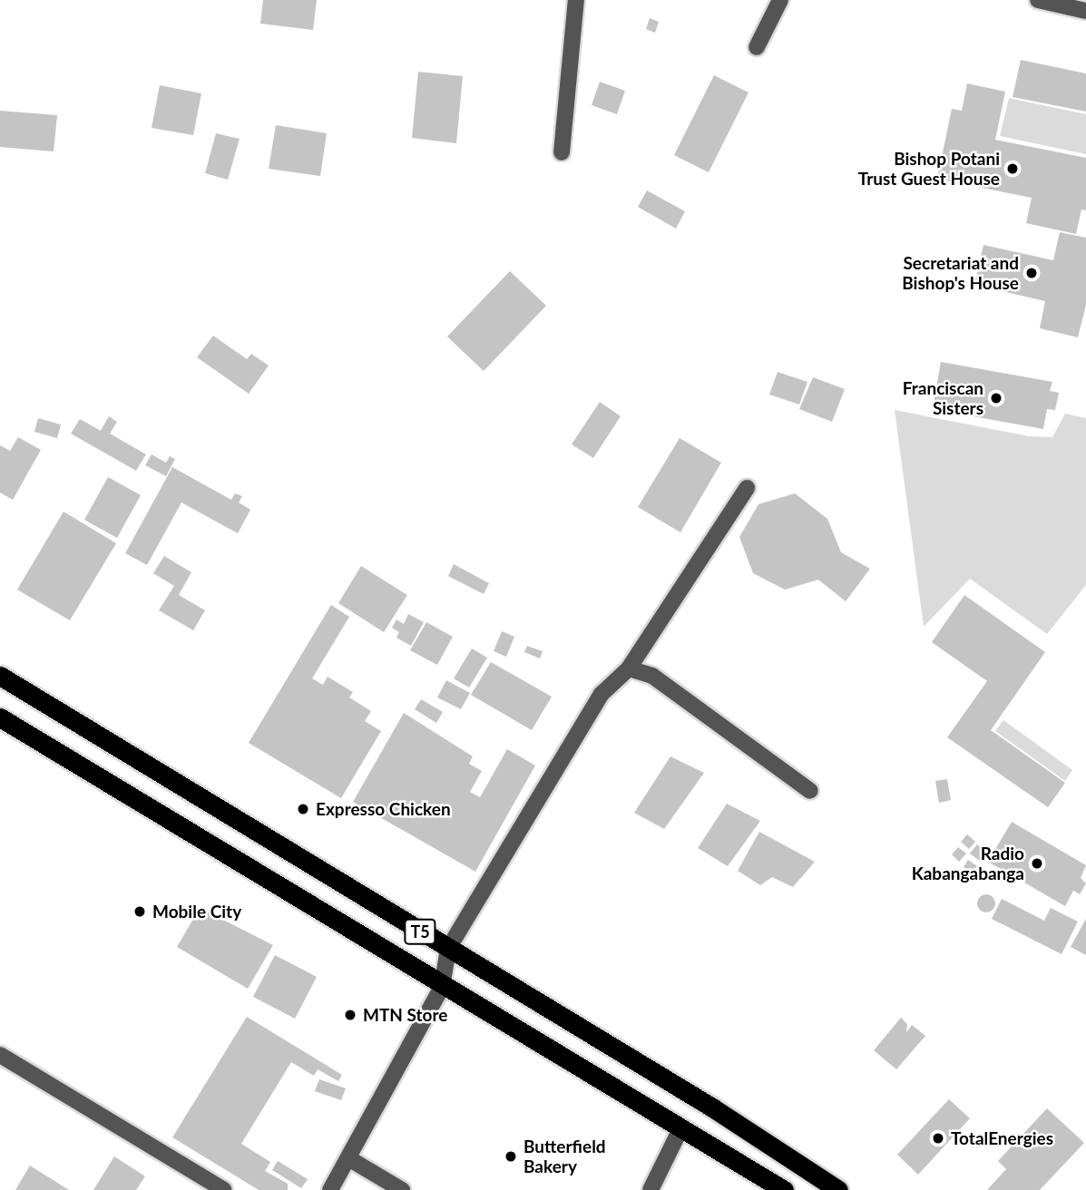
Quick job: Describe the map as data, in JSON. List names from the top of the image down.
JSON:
{
  "streets": {
    "highway": ["T5"]
  },
  "places": [
    "Bishop Potani Trust Guest House",
    "Secretariat and Bishop's House",
    "Franciscan Sisters",
    "Expresso Chicken",
    "Radio Kabangabanga",
    "Mobile City",
    "MTN Store",
    "TotalEnergies",
    "Butterfield Bakery"
  ]
}
